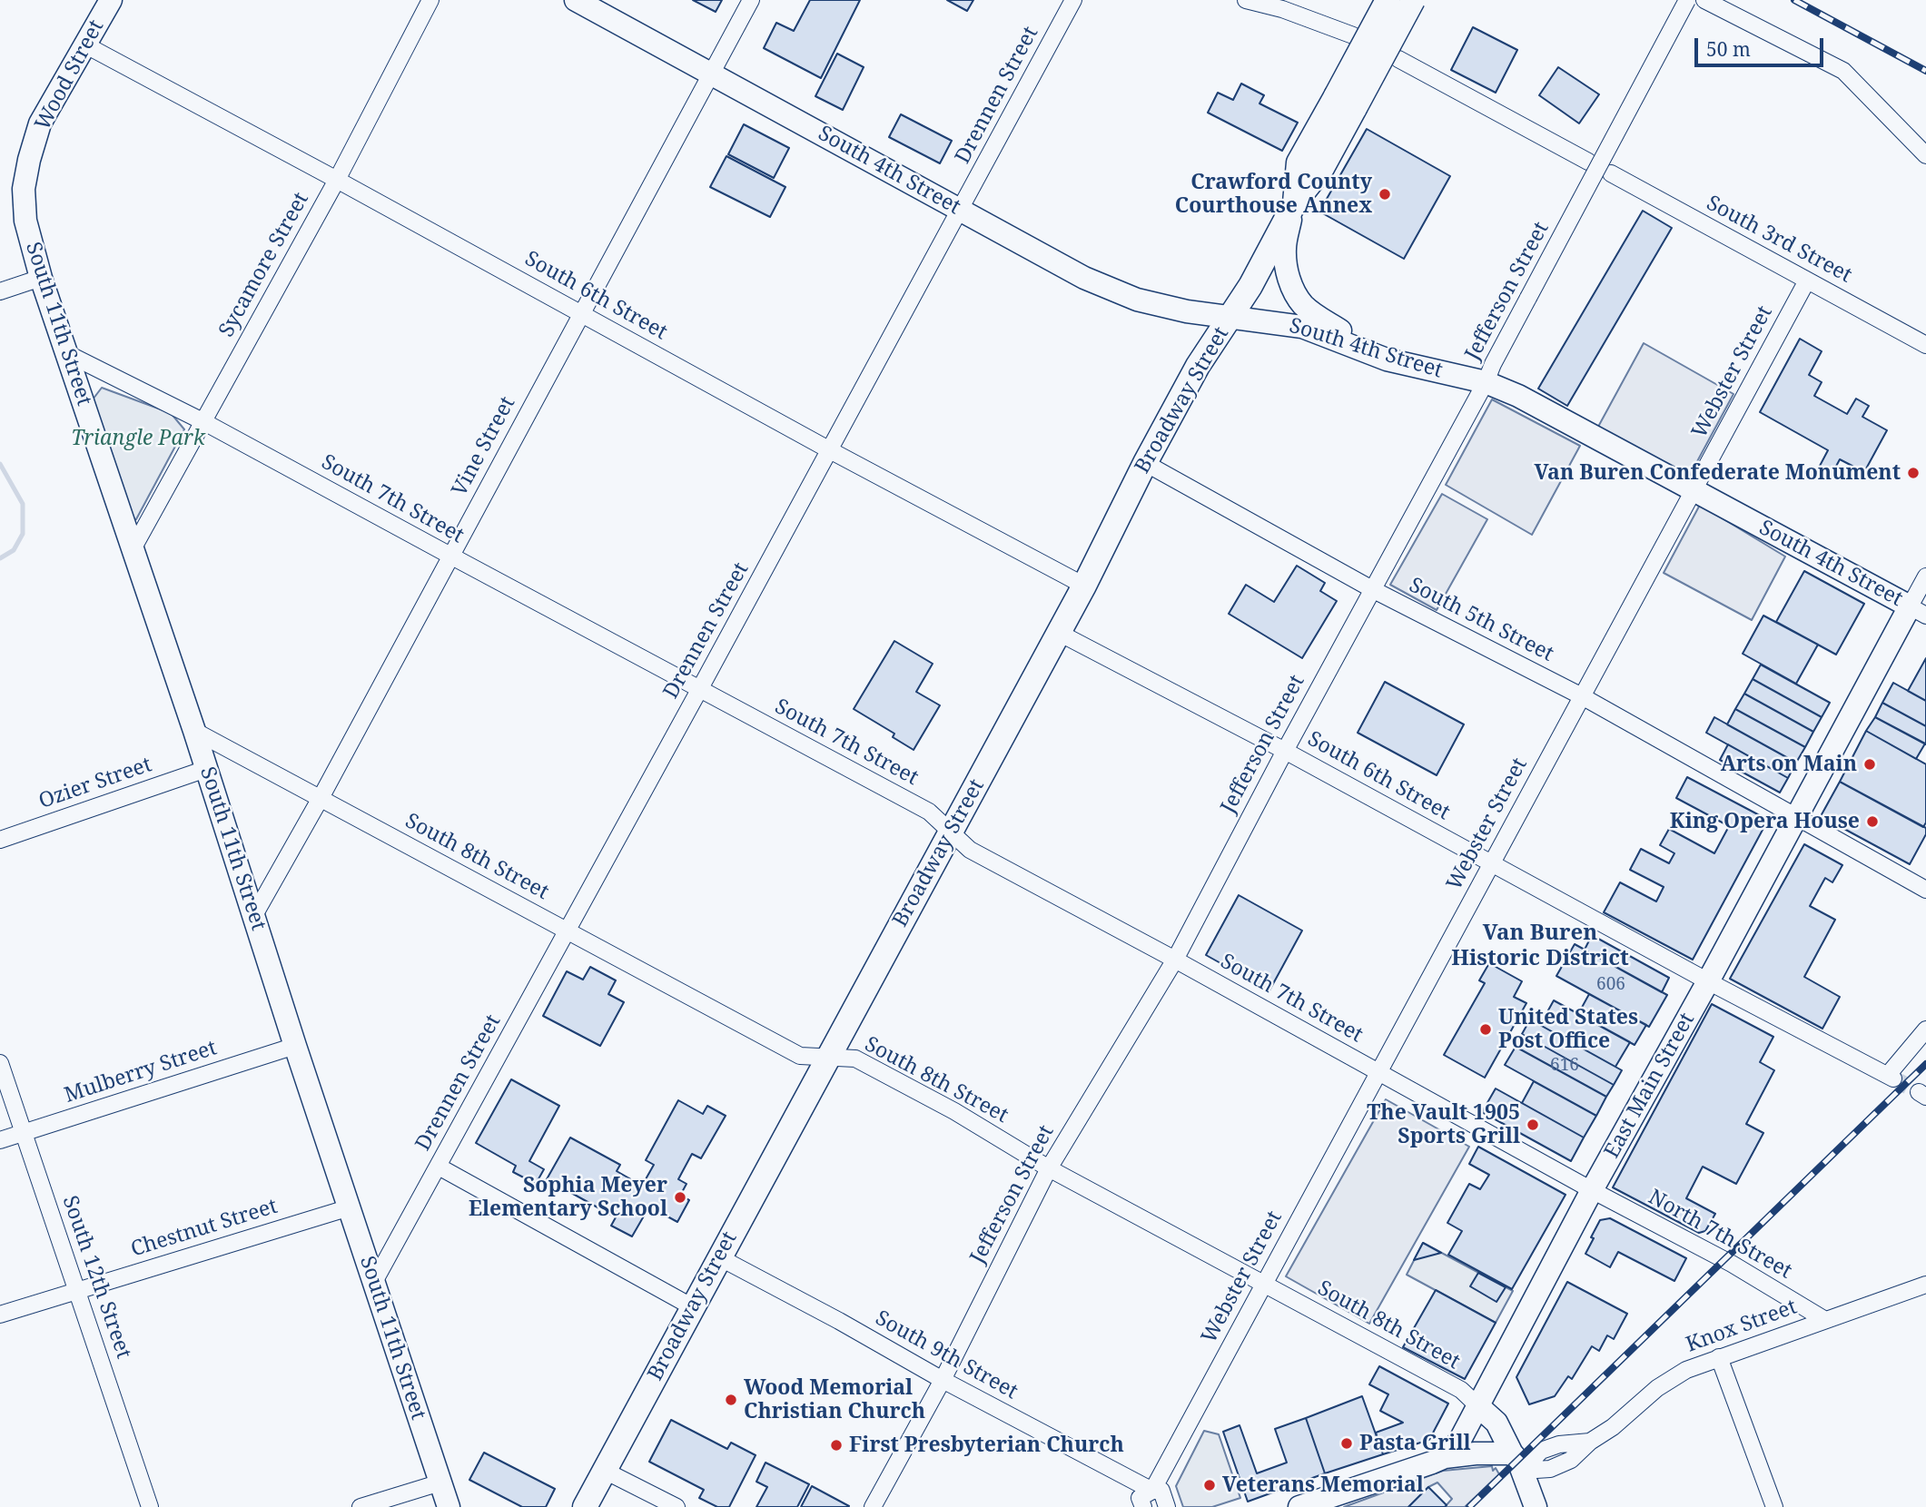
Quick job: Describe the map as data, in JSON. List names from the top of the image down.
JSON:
{
  "streets": {
    "main road": ["Broadway Street"],
    "street": [
      "Wood Street",
      "Drennen Street",
      "South 4th Street",
      "South 3rd Street",
      "Sycamore Street",
      "Jefferson Street",
      "South 6th Street",
      "South 11th Street",
      "Webster Street",
      "Vine Street",
      "South 7th Street",
      "South 5th Street",
      "Ozier Street",
      "South 8th Street",
      "Mulberry Street",
      "East Main Street",
      "Chestnut Street",
      "North 7th Street",
      "South 12th Street",
      "Knox Street",
      "South 9th Street"
    ]
  },
  "crossings": [
    ["Wood Street", "South 6th Street"],
    ["Wood Street", "South 11th Street"],
    ["Drennen Street", "South 4th Street"],
    ["Drennen Street", "South 6th Street"],
    ["Drennen Street", "South 11th Street"],
    ["Drennen Street", "South 7th Street"],
    ["Drennen Street", "South 8th Street"],
    ["South 4th Street", "Jefferson Street"],
    ["South 4th Street", "Webster Street"],
    ["South 4th Street", "Broadway Street"],
    ["South 4th Street", "Vine Street"],
    ["South 4th Street", "East Main Street"],
    ["South 3rd Street", "Webster Street"],
    ["Sycamore Street", "South 6th Street"],
    ["Sycamore Street", "South 11th Street"],
    ["Sycamore Street", "South 7th Street"],
    ["Jefferson Street", "South 6th Street"],
    ["Jefferson Street", "South 7th Street"],
    ["Jefferson Street", "South 5th Street"],
    ["Jefferson Street", "South 8th Street"],
    ["Jefferson Street", "South 9th Street"],
    ["South 6th Street", "Webster Street"],
    ["South 6th Street", "Broadway Street"],
    ["South 6th Street", "Vine Street"],
    ["South 6th Street", "East Main Street"],
    ["South 11th Street", "Vine Street"],
    ["South 11th Street", "South 7th Street"],
    ["South 11th Street", "Ozier Street"],
    ["South 11th Street", "South 8th Street"],
    ["South 11th Street", "Mulberry Street"],
    ["South 11th Street", "Chestnut Street"],
    ["Webster Street", "South 7th Street"],
    ["Webster Street", "South 5th Street"],
    ["Webster Street", "South 8th Street"],
    ["Webster Street", "South 9th Street"],
    ["Broadway Street", "South 7th Street"],
    ["Broadway Street", "South 5th Street"],
    ["Broadway Street", "South 8th Street"],
    ["Broadway Street", "South 9th Street"],
    ["Vine Street", "South 7th Street"],
    ["Vine Street", "South 8th Street"],
    ["South 7th Street", "East Main Street"],
    ["South 7th Street", "North 7th Street"],
    ["South 5th Street", "East Main Street"],
    ["South 8th Street", "East Main Street"],
    ["Mulberry Street", "South 12th Street"],
    ["East Main Street", "North 7th Street"],
    ["Chestnut Street", "South 12th Street"],
    ["North 7th Street", "Knox Street"]
  ],
  "districts": ["Van Buren Historic District"],
  "parks": ["Triangle Park"],
  "places": [
    "Crawford County Courthouse Annex",
    "Van Buren Confederate Monument",
    "Arts on Main",
    "King Opera House",
    "United States Post Office",
    "The Vault 1905 Sports Grill",
    "Sophia Meyer Elementary School",
    "Wood Memorial Christian Church",
    "Pasta Grill",
    "First Presbyterian Church",
    "Veterans Memorial"
  ],
  "house_numbers": ["606", "616"],
  "scale_bar": "50 m"
}
